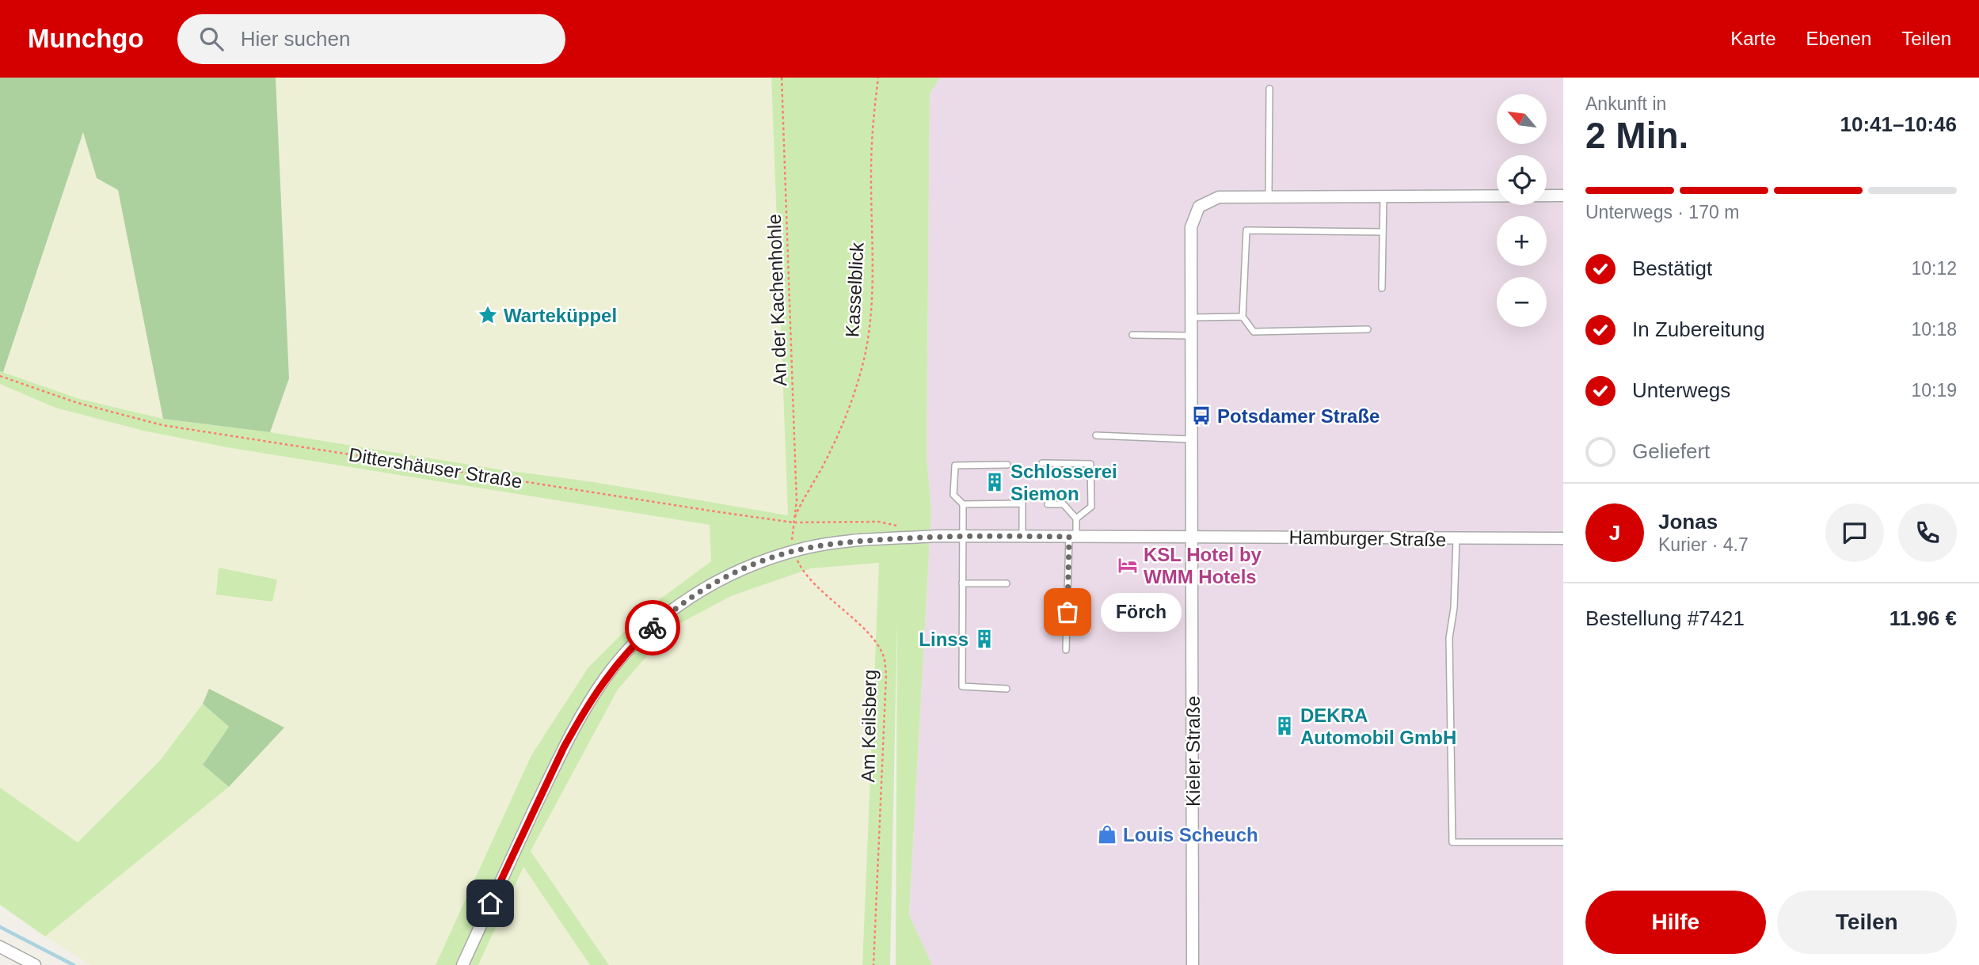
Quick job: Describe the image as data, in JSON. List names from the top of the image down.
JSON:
{
  "streets": {
    "street": ["Hamburger Straße", "Kieler Straße"],
    "path": [
      "Kasselblick",
      "An der Kachenhohle",
      "Dittershäuser Straße",
      "Am Keilsberg"
    ]
  },
  "crossings": [
    ["Kasselblick", "An der Kachenhohle"],
    ["Kasselblick", "Dittershäuser Straße"],
    ["Kasselblick", "Am Keilsberg"],
    ["An der Kachenhohle", "Dittershäuser Straße"],
    ["An der Kachenhohle", "Am Keilsberg"],
    ["Dittershäuser Straße", "Am Keilsberg"],
    ["Hamburger Straße", "Am Keilsberg"],
    ["Hamburger Straße", "Kieler Straße"]
  ],
  "places": {
    "place": ["Warteküppel"],
    "bus stop": ["Potsdamer Straße"],
    "building": ["Schlosserei Siemon", "Linss", "DEKRA Automobil GmbH"],
    "hotel": ["KSL Hotel by WMM Hotels"],
    "other": ["Förch"],
    "shop": ["Louis Scheuch"]
  },
  "north": "top left",
  "page": {
    "header": "Munchgo",
    "search": "Hier suchen",
    "nav": ["Karte", "Ebenen", "Teilen"],
    "heading": ["2 Min.", "Ankunft in", "10:41–10:46"],
    "panel": [
      "Jonas",
      "Kurier · 4.7",
      "Bestellung #7421",
      "11.96 €"
    ],
    "map_buttons": ["+", "−"],
    "bar": "Unterwegs · 170 m",
    "list": [
      ["Bestätigt", "10:12"],
      ["In Zubereitung", "10:18"],
      ["Unterwegs", "10:19"],
      "Geliefert"
    ],
    "round": "J",
    "bubble": "Förch",
    "buttons": ["Hilfe", "Teilen"]
  }
}
